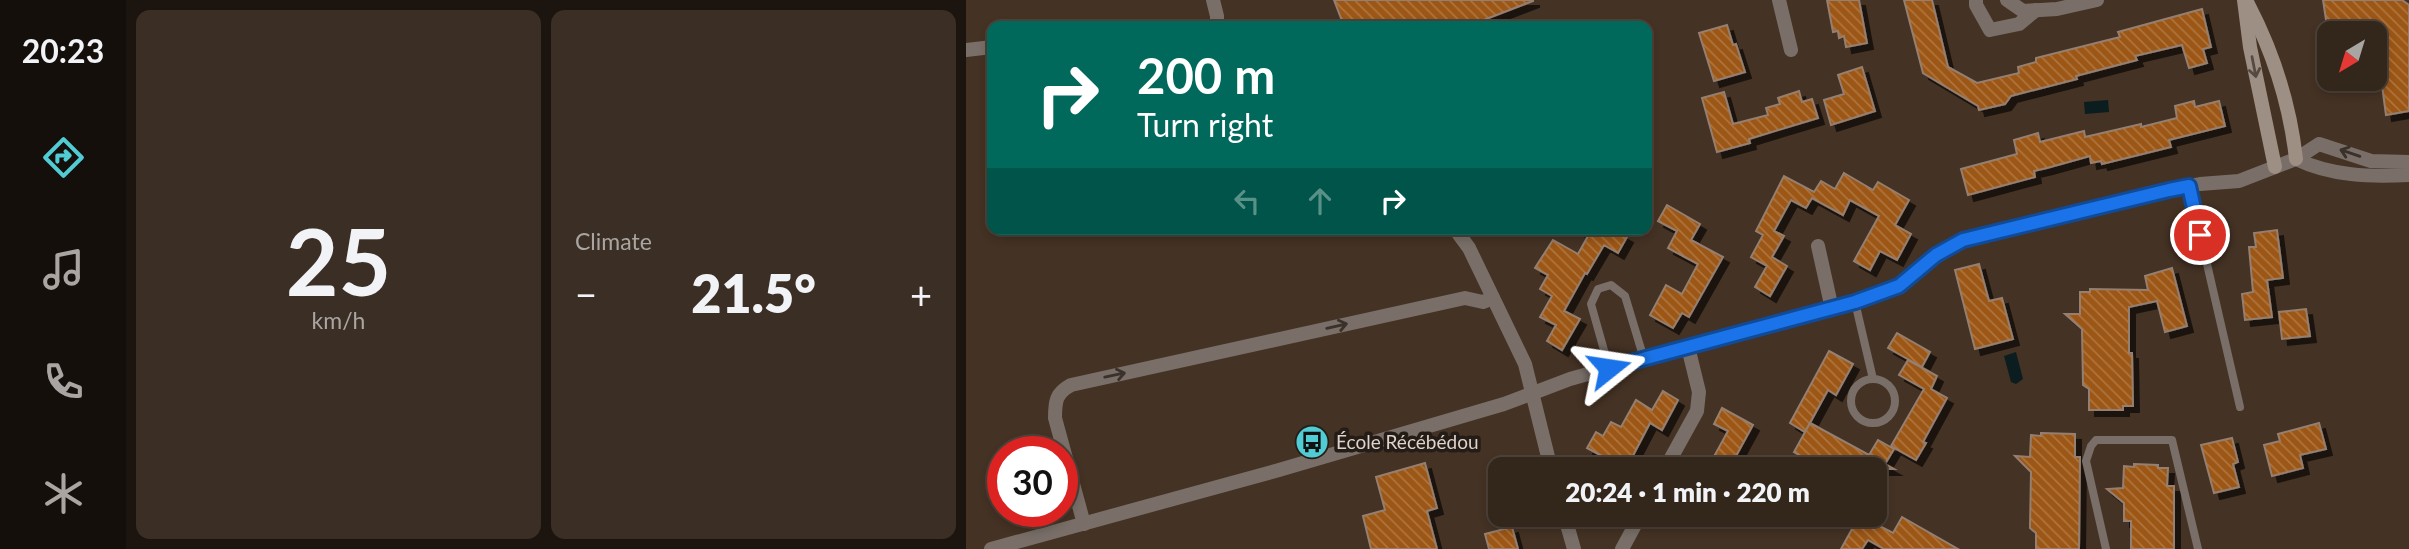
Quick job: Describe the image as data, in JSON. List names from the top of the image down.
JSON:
{
  "places": {
    "bus stop": ["École Récébédou"]
  },
  "north": "bottom left",
  "page": {
    "tabs": "20:23",
    "tile": [
      ["25", "km/h"],
      "Climate"
    ],
    "turn": ["200 m", "Turn right"],
    "heat": ["−", "21.5°", "+"],
    "limit": "30",
    "trip": "20:24 · 1 min · 220 m"
  }
}
